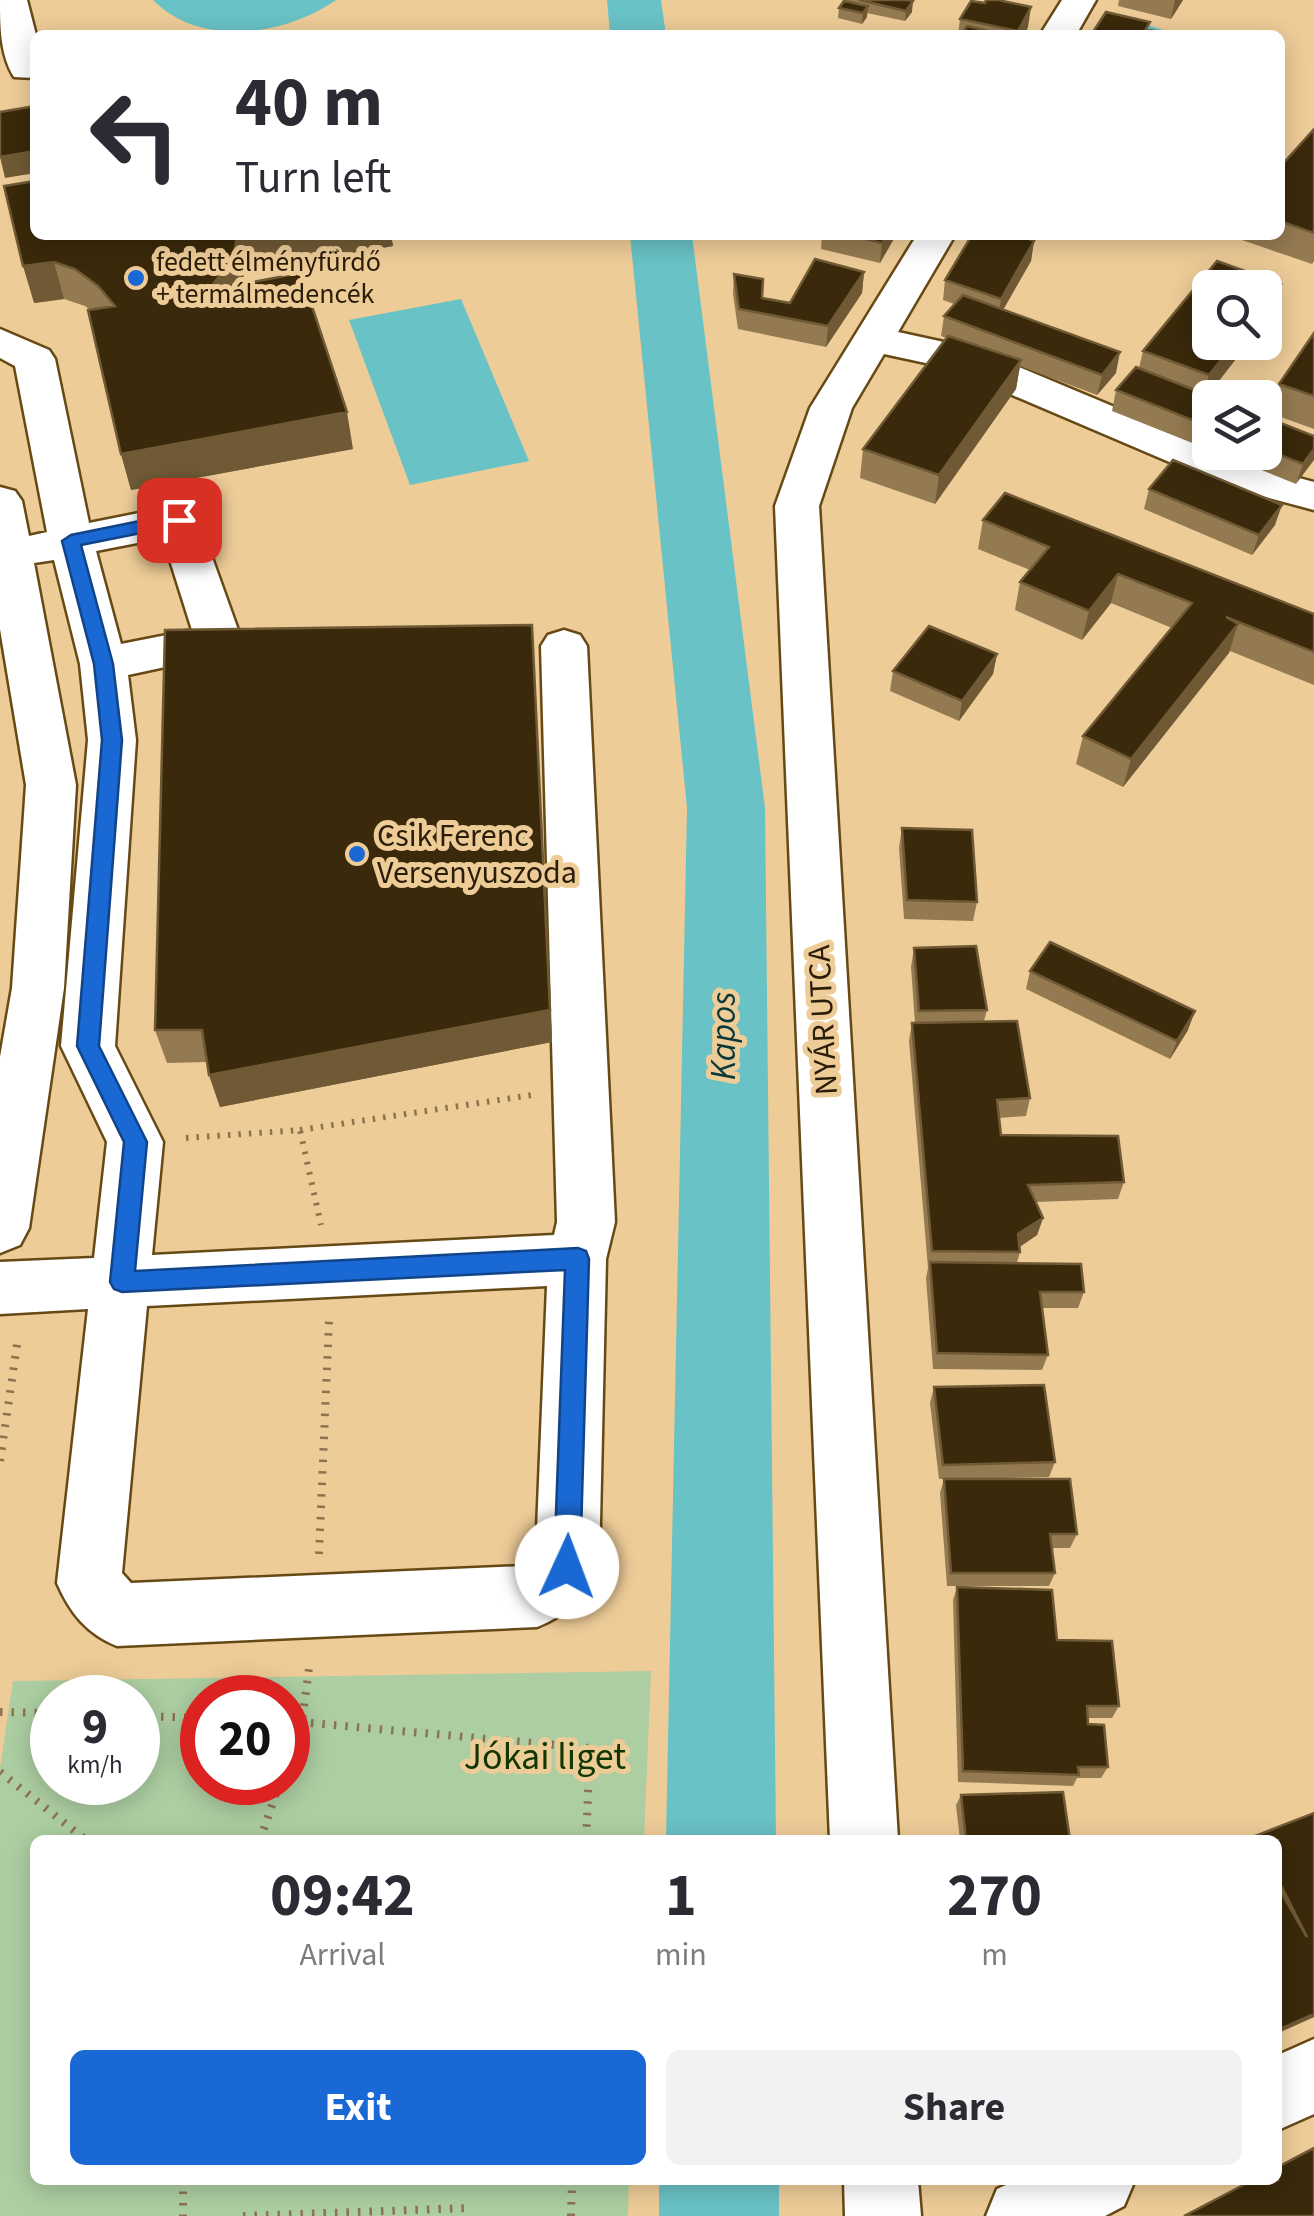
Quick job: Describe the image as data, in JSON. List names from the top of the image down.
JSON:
{
  "streets": {
    "street": ["NYÁR UTCA"]
  },
  "water": ["Kapos"],
  "parks": ["Jókai liget"],
  "places": ["fedett élményfürdő + termálmedencék", "Csik Ferenc Versenyuszoda"],
  "page": {
    "turn": ["40 m", "Turn left"],
    "speed": "9 km/h",
    "limit": "20",
    "eta": [
      "09:42",
      "Arrival",
      "1",
      "min",
      "270",
      "m"
    ],
    "buttons": ["Exit", "Share"]
  }
}
